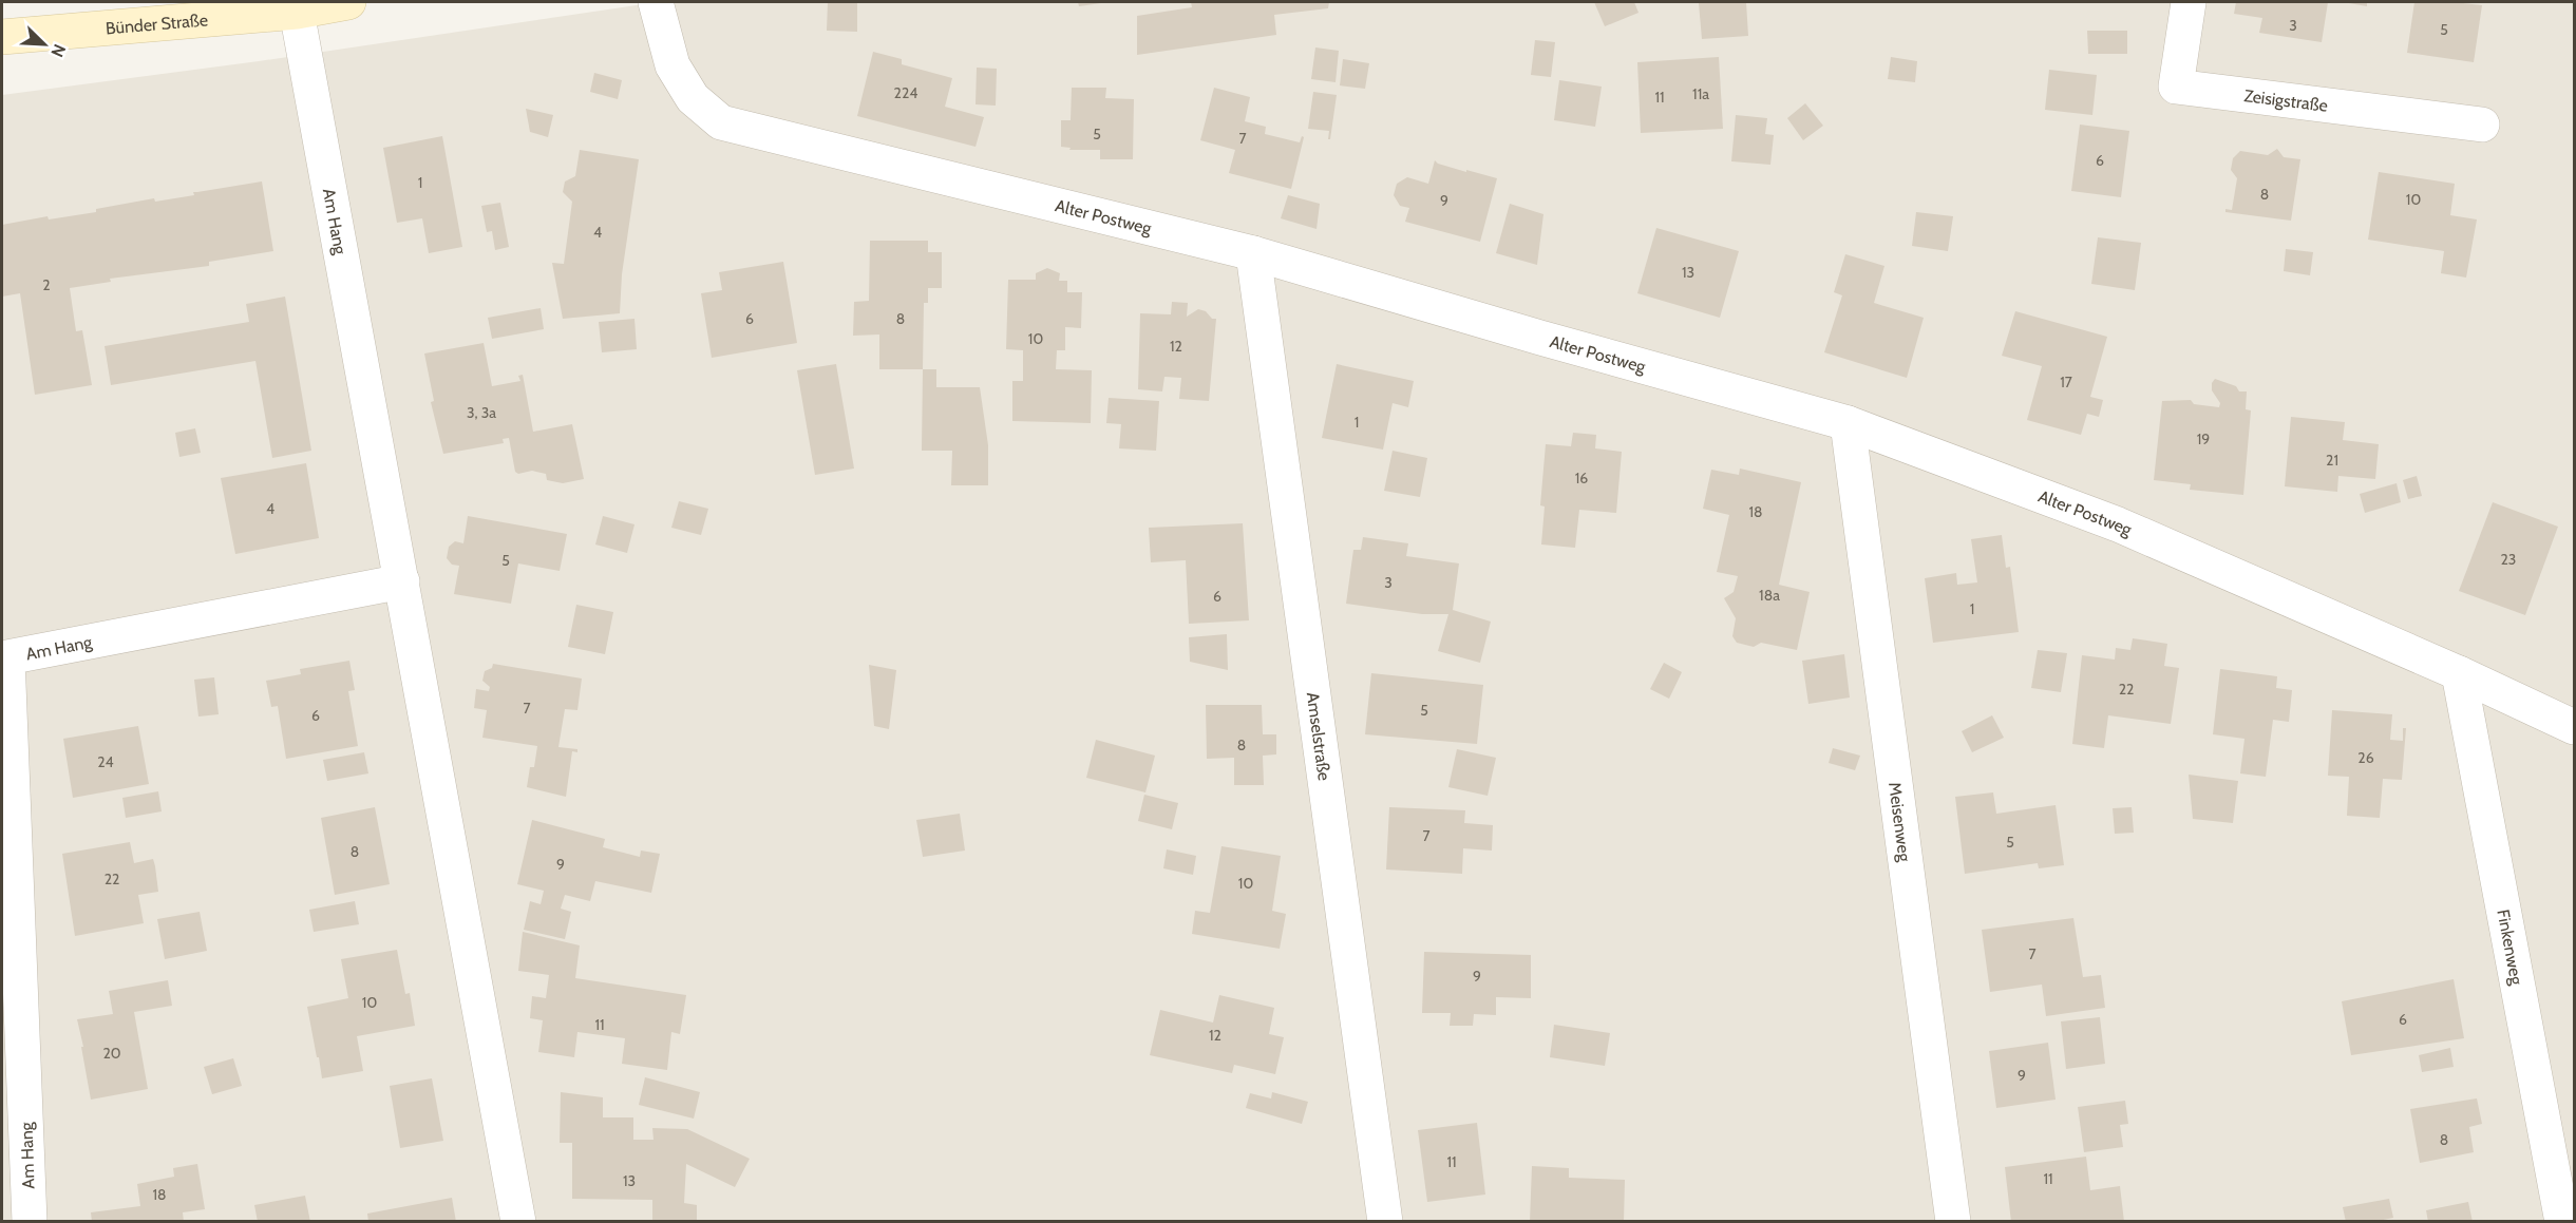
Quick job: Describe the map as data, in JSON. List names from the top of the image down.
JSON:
{
  "streets": {
    "main road": ["Bünder Straße"],
    "street": [
      "Zeisigstraße",
      "Alter Postweg",
      "Am Hang",
      "Amselstraße",
      "Meisenweg",
      "Finkenweg"
    ]
  },
  "crossings": [
    ["Bünder Straße", "Am Hang"],
    ["Alter Postweg", "Amselstraße"],
    ["Alter Postweg", "Meisenweg"],
    ["Alter Postweg", "Finkenweg"]
  ],
  "house_numbers": [
    "3",
    "5",
    "224",
    "11a",
    "11",
    "5",
    "7",
    "6",
    "1",
    "8",
    "10",
    "9",
    "4",
    "13",
    "2",
    "6",
    "8",
    "10",
    "12",
    "17",
    "3, 3a",
    "1",
    "19",
    "21",
    "16",
    "4",
    "18",
    "23",
    "5",
    "3",
    "18a",
    "6",
    "1",
    "22",
    "7",
    "5",
    "6",
    "8",
    "26",
    "24",
    "7",
    "5",
    "8",
    "9",
    "22",
    "10",
    "7",
    "9",
    "10",
    "6",
    "11",
    "12",
    "20",
    "9",
    "8",
    "11",
    "11",
    "13",
    "18"
  ],
  "north": "bottom right"
}
